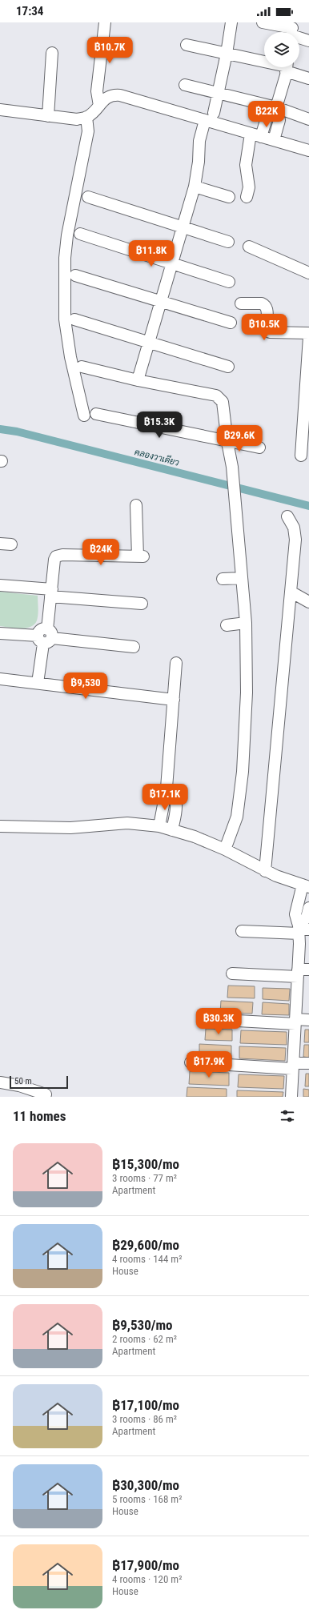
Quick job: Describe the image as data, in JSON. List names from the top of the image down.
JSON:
{
  "water": ["คลองวาเดียว"],
  "scale_bar": "50 m",
  "page": {
    "status": "17:34",
    "price": [
      "฿10.7K",
      "฿22K",
      "฿11.8K",
      "฿10.5K",
      "฿15.3K",
      "฿29.6K",
      "฿24K",
      "฿9,530",
      "฿17.1K",
      "฿30.3K",
      "฿17.9K"
    ],
    "scale": "50 m",
    "heading": "11 homes",
    "list": [
      {
        "name": "฿15,300/mo",
        "note": "3 rooms · 77 m² · Apartment"
      },
      {
        "name": "฿29,600/mo",
        "note": "4 rooms · 144 m² · House"
      },
      {
        "name": "฿9,530/mo",
        "note": "2 rooms · 62 m² · Apartment"
      },
      {
        "name": "฿17,100/mo",
        "note": "3 rooms · 86 m² · Apartment"
      },
      {
        "name": "฿30,300/mo",
        "note": "5 rooms · 168 m² · House"
      },
      {
        "name": "฿17,900/mo",
        "note": "4 rooms · 120 m² · House"
      }
    ]
  }
}
